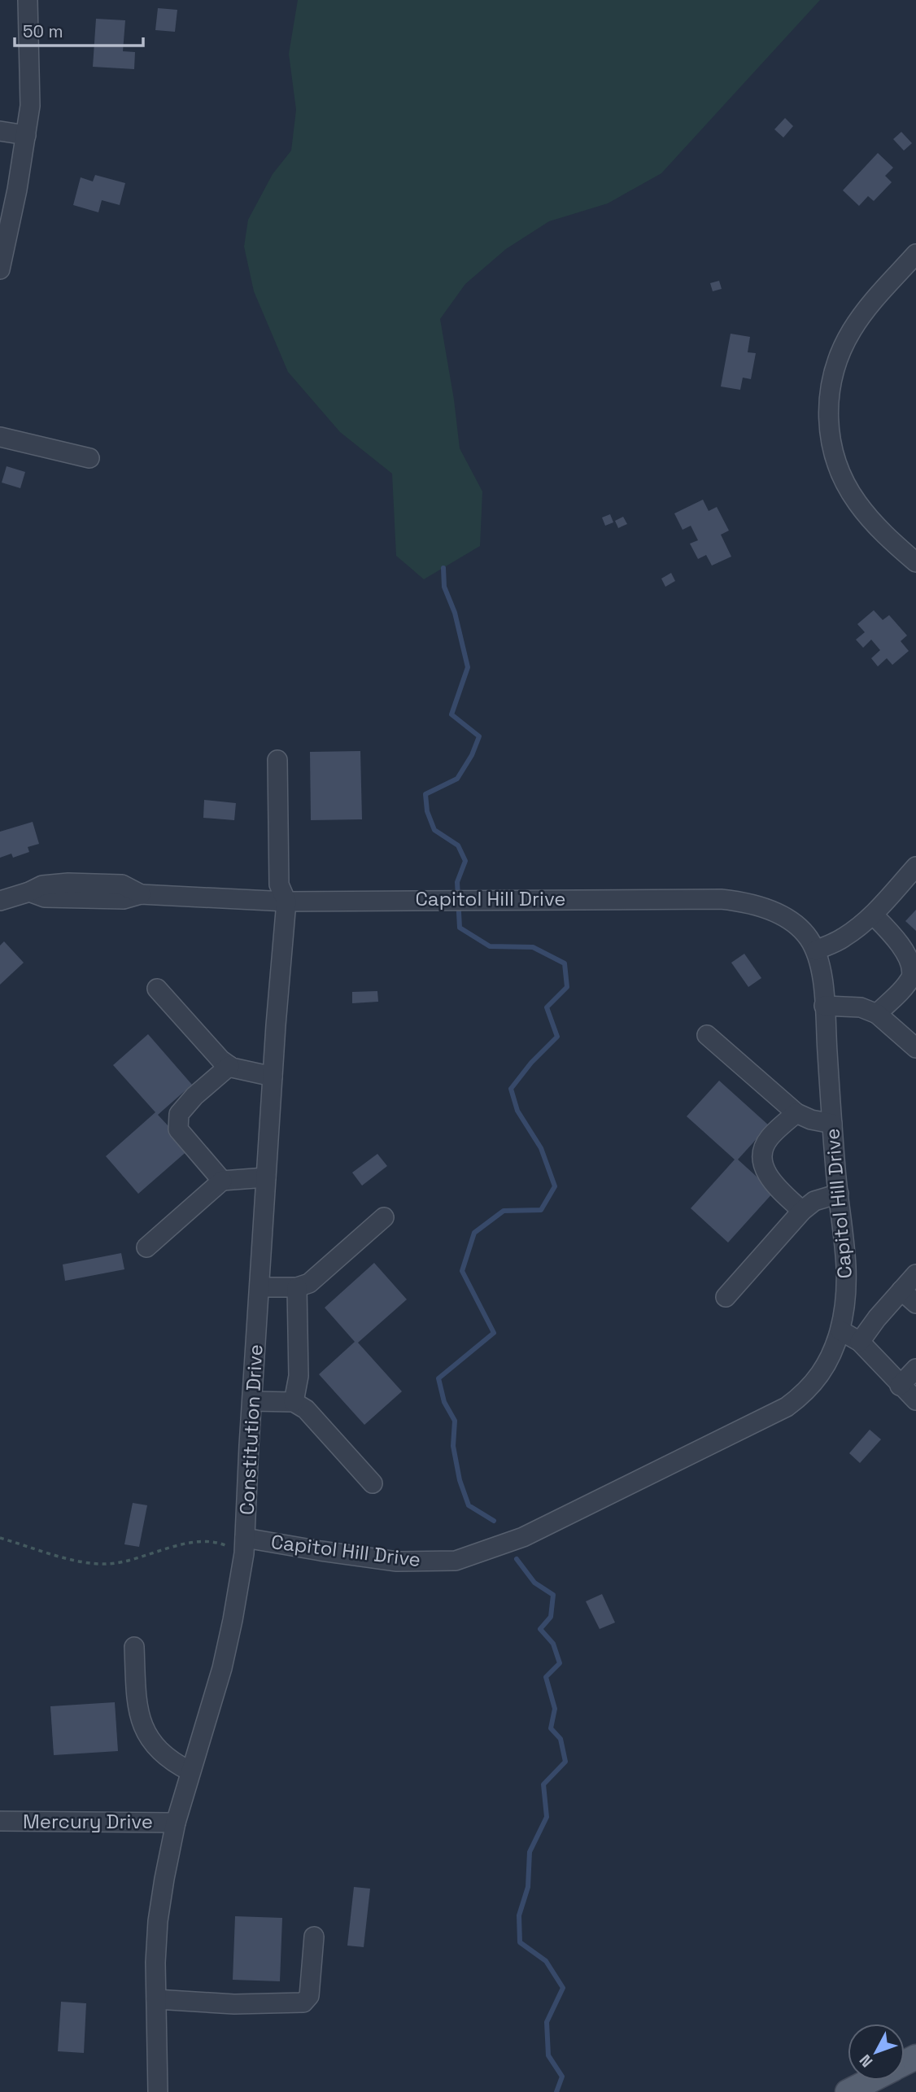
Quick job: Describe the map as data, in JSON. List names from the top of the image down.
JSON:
{
  "streets": {
    "street": ["Capitol Hill Drive", "Constitution Drive", "Mercury Drive"]
  },
  "crossings": [
    ["Capitol Hill Drive", "Constitution Drive"],
    ["Constitution Drive", "Mercury Drive"]
  ],
  "scale_bar": "50 m",
  "north": "bottom left"
}
